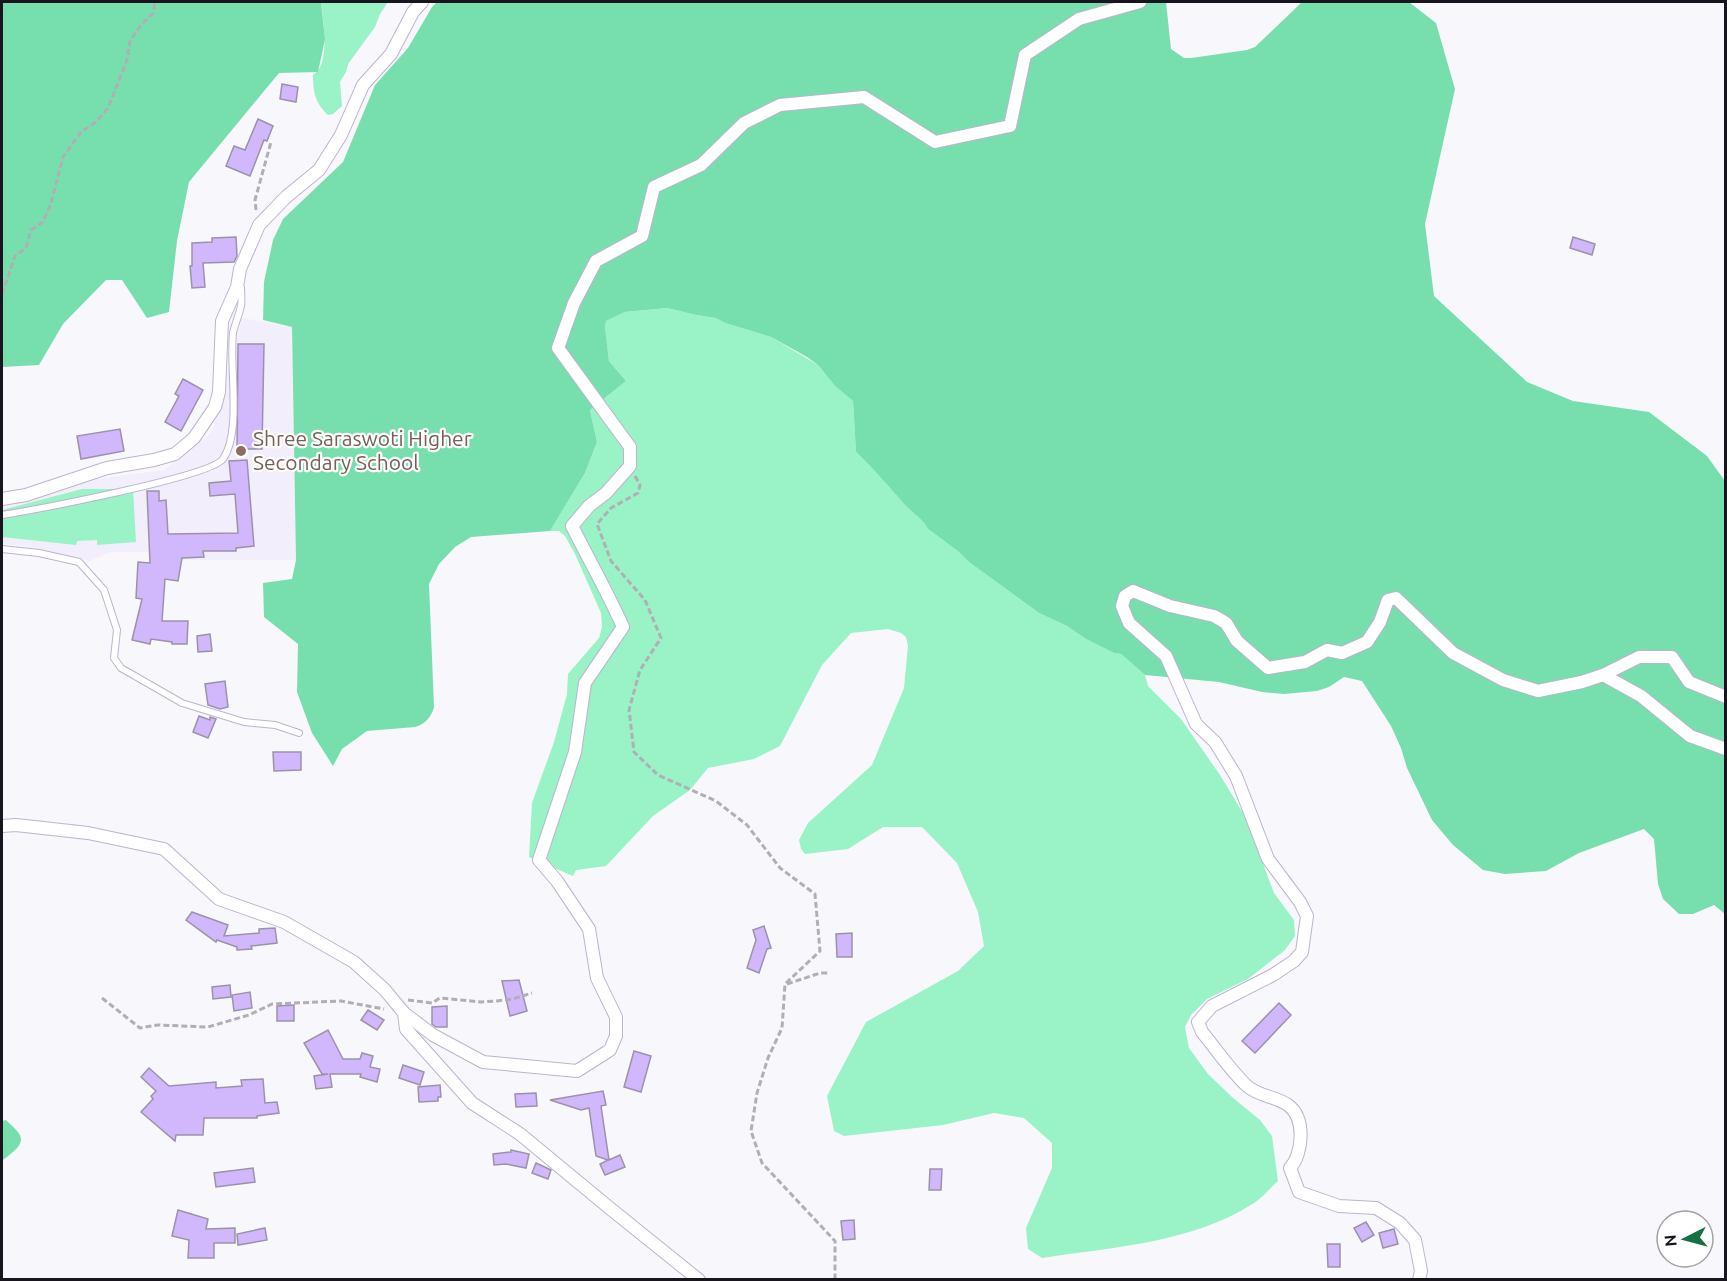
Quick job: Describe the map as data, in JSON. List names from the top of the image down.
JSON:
{
  "places": ["Shree Saraswoti Higher Secondary School"],
  "north": "left"
}
